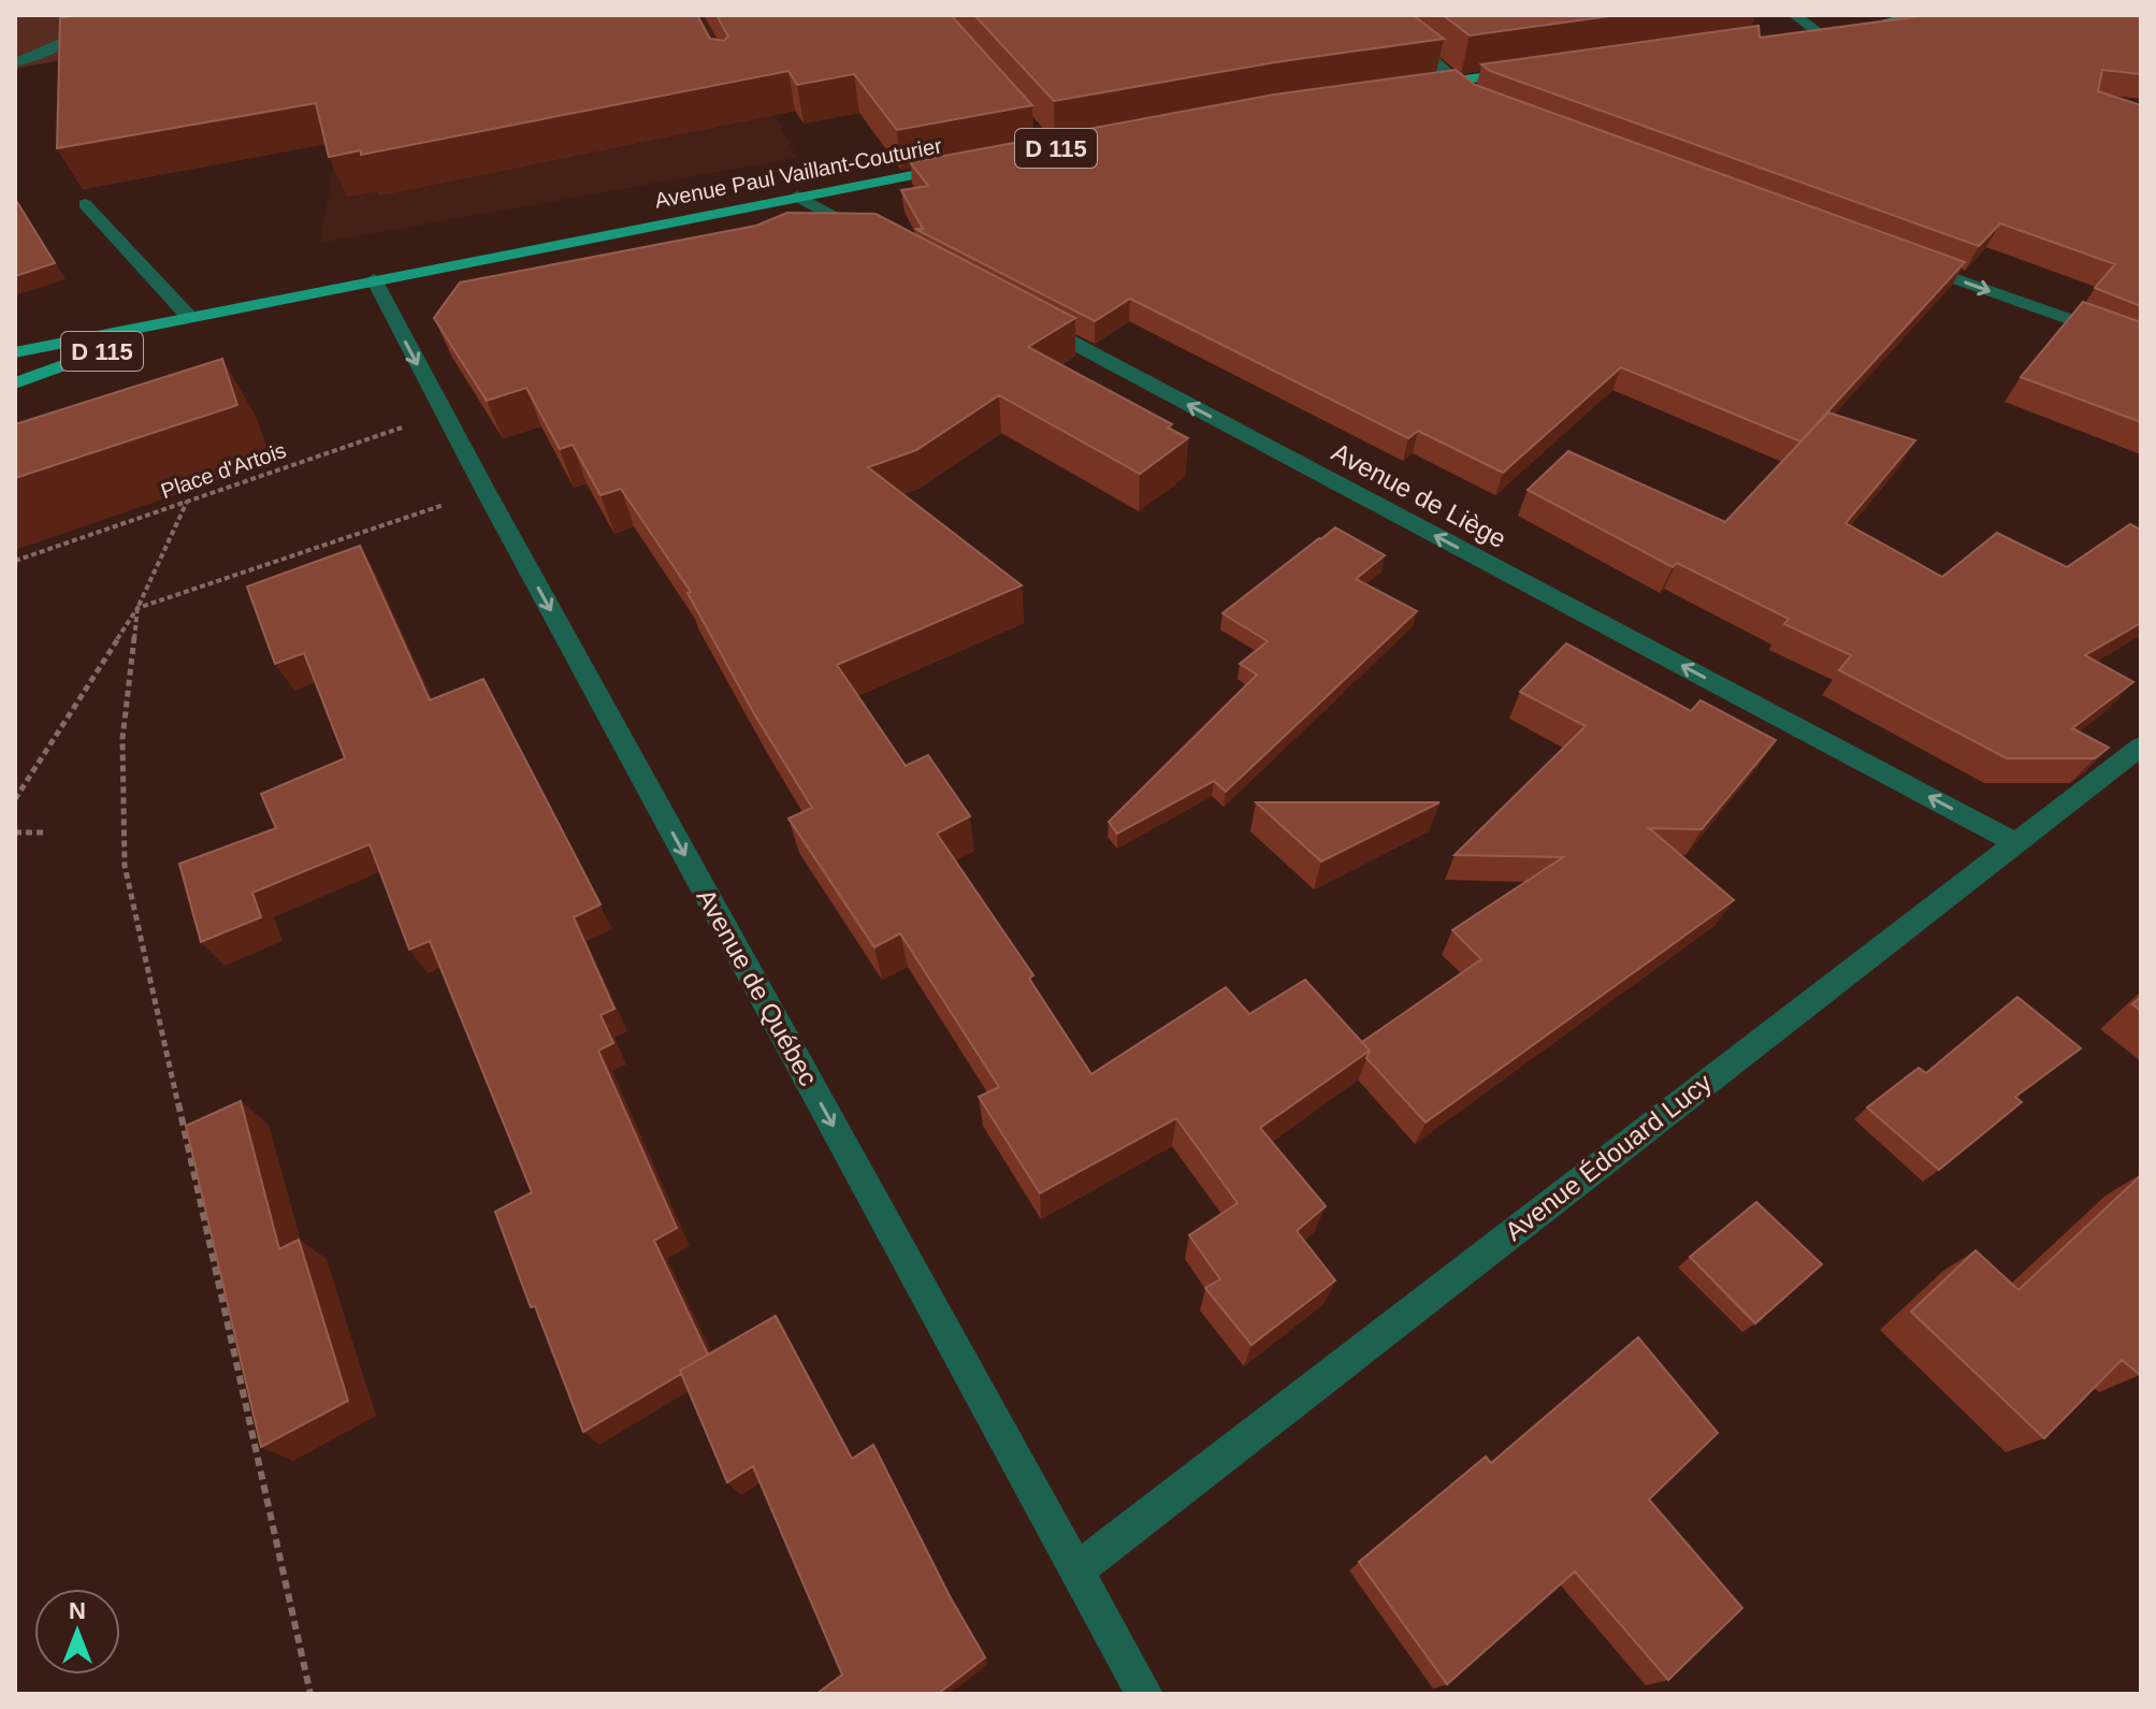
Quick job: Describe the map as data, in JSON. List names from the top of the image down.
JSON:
{
  "streets": {
    "main road": ["D 115", "Avenue Paul Vaillant-Couturier"],
    "street": ["Avenue de Liège", "Avenue de Québec", "Avenue Édouard Lucy"],
    "path": ["Place d'Artois"]
  },
  "crossings": [
    ["Avenue Paul Vaillant-Couturier", "Avenue de Québec"],
    ["Place d'Artois", "Avenue de Québec"],
    ["Avenue de Liège", "Avenue Édouard Lucy"],
    ["Avenue de Québec", "Avenue Édouard Lucy"]
  ],
  "one_way": ["Avenue de Liège", "Avenue de Québec"],
  "north": "top"
}
